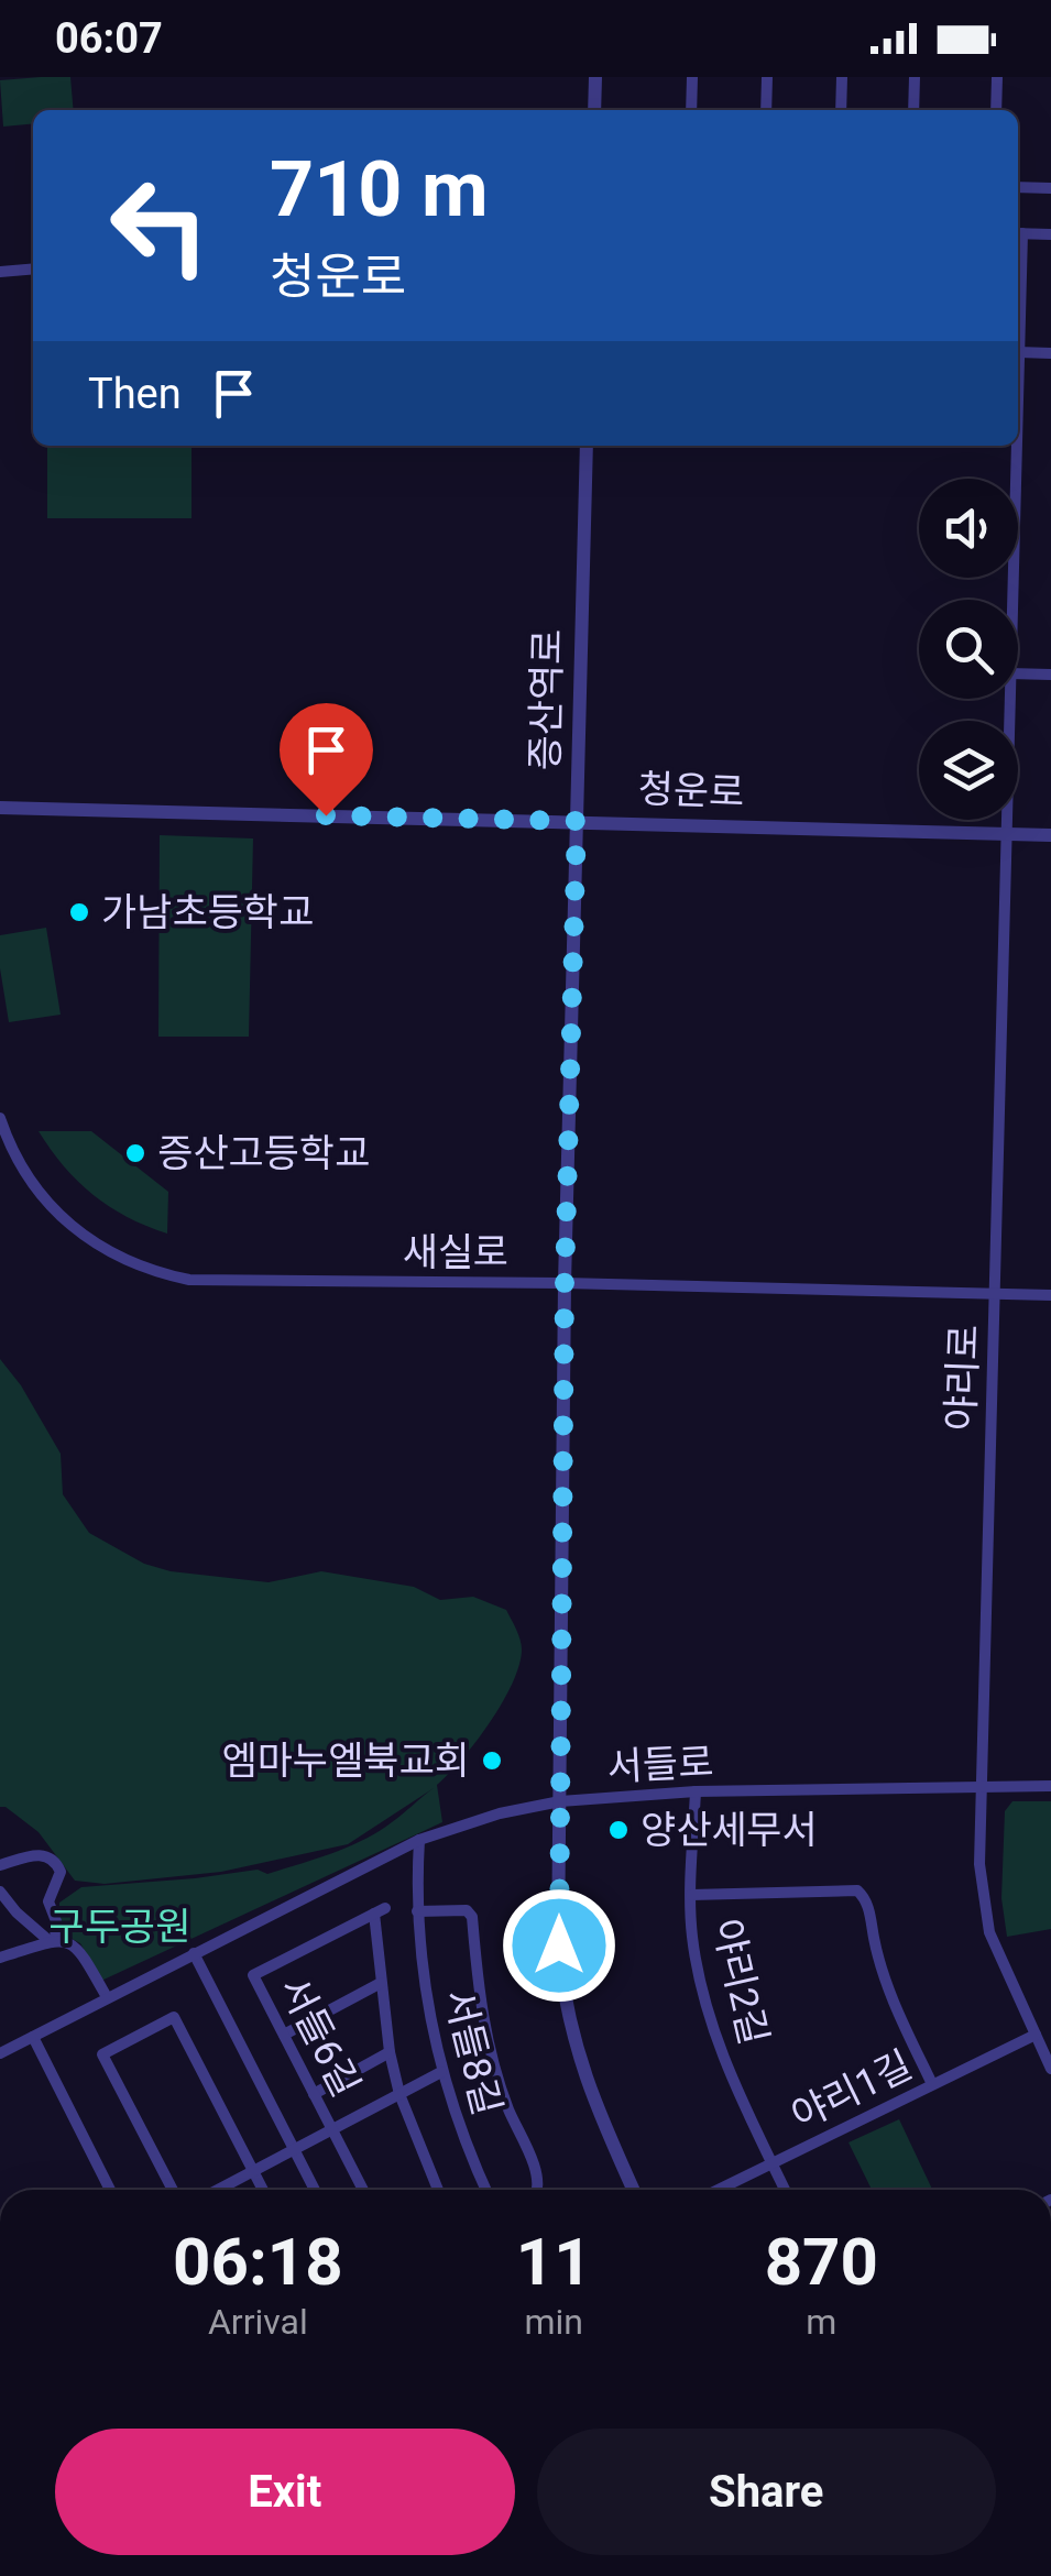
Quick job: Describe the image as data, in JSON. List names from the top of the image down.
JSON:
{
  "streets": {
    "street": [
      "증산역로",
      "청운로",
      "새실로",
      "야리로",
      "서들로",
      "야리2길",
      "서들6길",
      "서들8길",
      "야리1길"
    ]
  },
  "crossings": [
    ["증산역로", "청운로"],
    ["증산역로", "새실로"],
    ["증산역로", "서들로"],
    ["청운로", "야리로"],
    ["새실로", "야리로"],
    ["야리로", "서들로"],
    ["야리로", "야리1길"],
    ["서들로", "야리2길"],
    ["서들로", "서들8길"],
    ["야리2길", "야리1길"],
    ["서들6길", "서들8길"]
  ],
  "parks": ["구두공원"],
  "places": [
    "가남초등학교",
    "증산고등학교",
    "엠마누엘북교회",
    "양산세무서"
  ],
  "page": {
    "status": "06:07",
    "turn": ["710 m", "청운로"],
    "then": "Then",
    "eta": [
      "06:18",
      "Arrival",
      "11",
      "min",
      "870",
      "m"
    ],
    "buttons": ["Exit", "Share"]
  }
}
